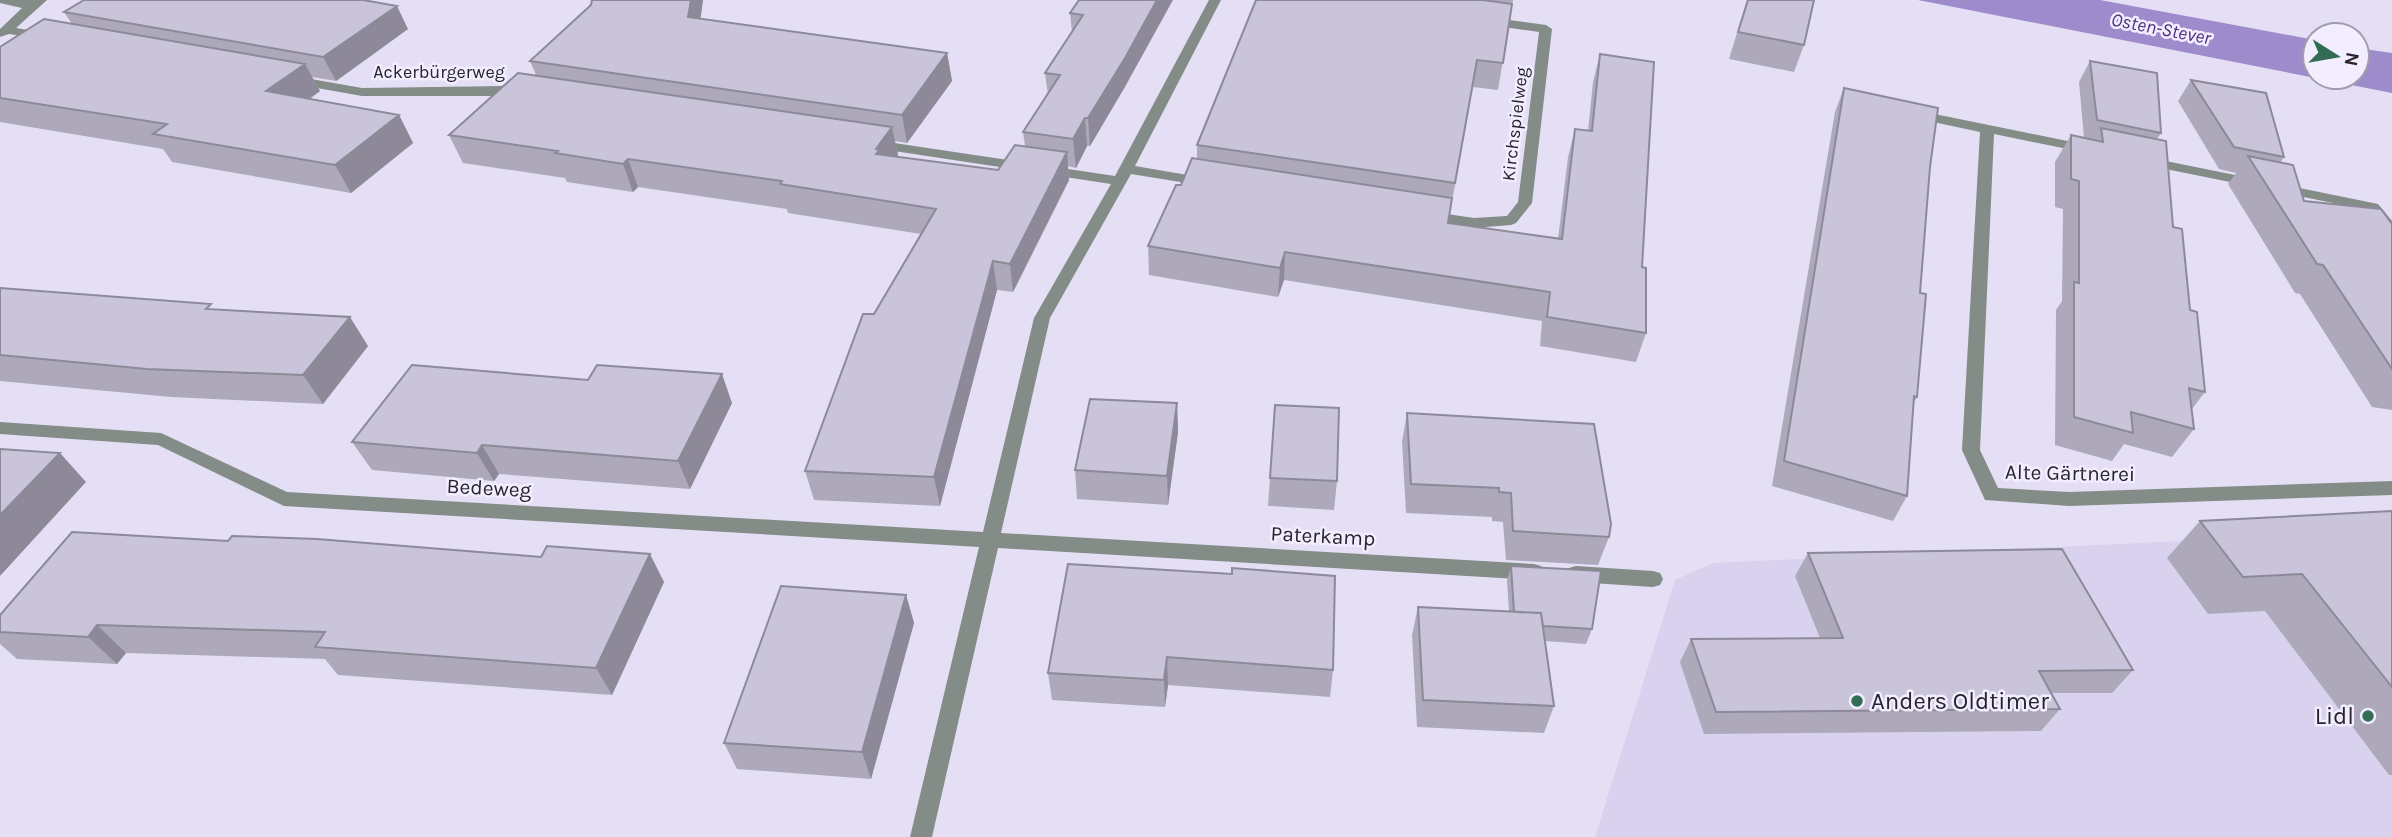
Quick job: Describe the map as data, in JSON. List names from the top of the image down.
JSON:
{
  "streets": {
    "street": [
      "Ackerbürgerweg",
      "Kirchspielweg",
      "Alte Gärtnerei",
      "Bedeweg",
      "Paterkamp"
    ]
  },
  "crossings": [
    ["Bedeweg", "Paterkamp"]
  ],
  "water": ["Osten-Stever"],
  "places": ["Anders Oldtimer", "Lidl"],
  "north": "right"
}
